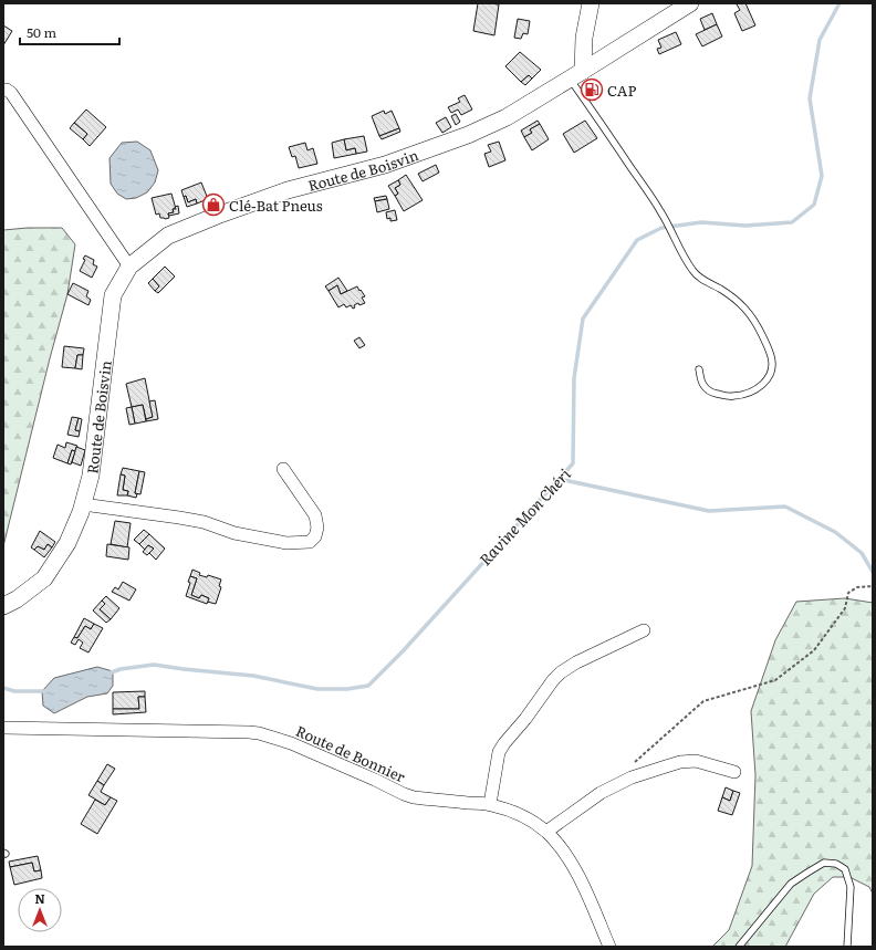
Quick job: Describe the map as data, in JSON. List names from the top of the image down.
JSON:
{
  "streets": {
    "main road": ["Route de Boisvin"],
    "street": ["Route de Bonnier"]
  },
  "water": ["Ravine Mon Chéri"],
  "places": {
    "fuel station": ["CAP"],
    "shop": ["Clé-Bat Pneus"]
  },
  "scale_bar": "50 m",
  "north": "top"
}
